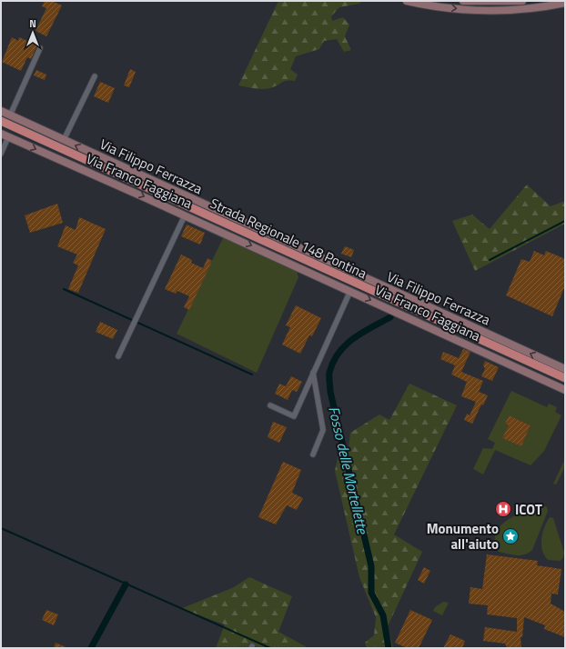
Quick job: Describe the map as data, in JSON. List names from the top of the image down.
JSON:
{
  "streets": {
    "main road": ["Strada Regionale 148 Pontina"],
    "street": ["Via Filippo Ferrazza", "Via Franco Faggiana"]
  },
  "one_way": ["Via Filippo Ferrazza", "Via Franco Faggiana"],
  "water": ["Fosso delle Mortellette"],
  "places": {
    "hospital": ["ICOT"],
    "place": ["Monumento all'aiuto"]
  },
  "north": "top"
}
